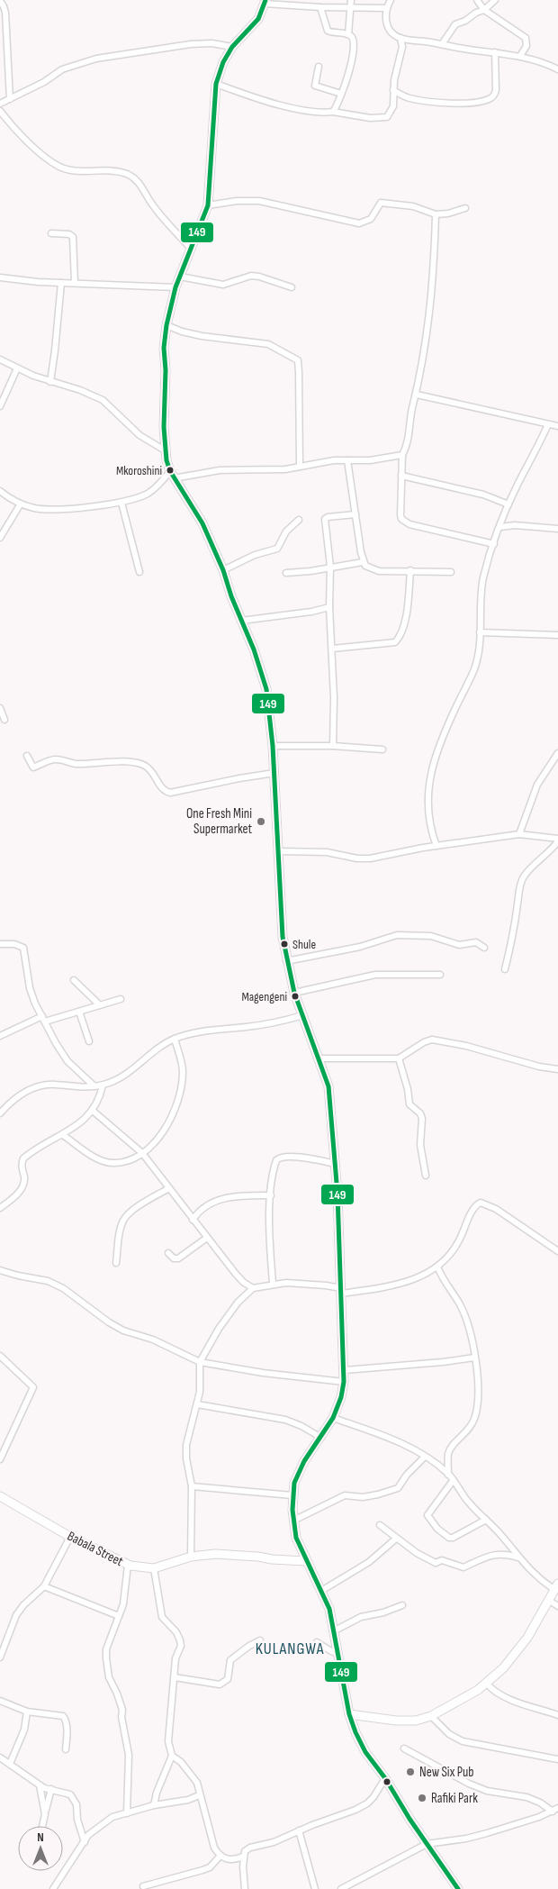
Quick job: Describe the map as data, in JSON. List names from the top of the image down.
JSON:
{
  "streets": {
    "main road": ["Babala Street"]
  },
  "districts": ["KULANGWA"],
  "places": [
    "Mkoroshini",
    "One Fresh Mini Supermarket",
    "Shule",
    "Magengeni",
    "New Six Pub",
    "Rafiki Park"
  ],
  "lines": ["transit line 149"],
  "north": "top"
}
